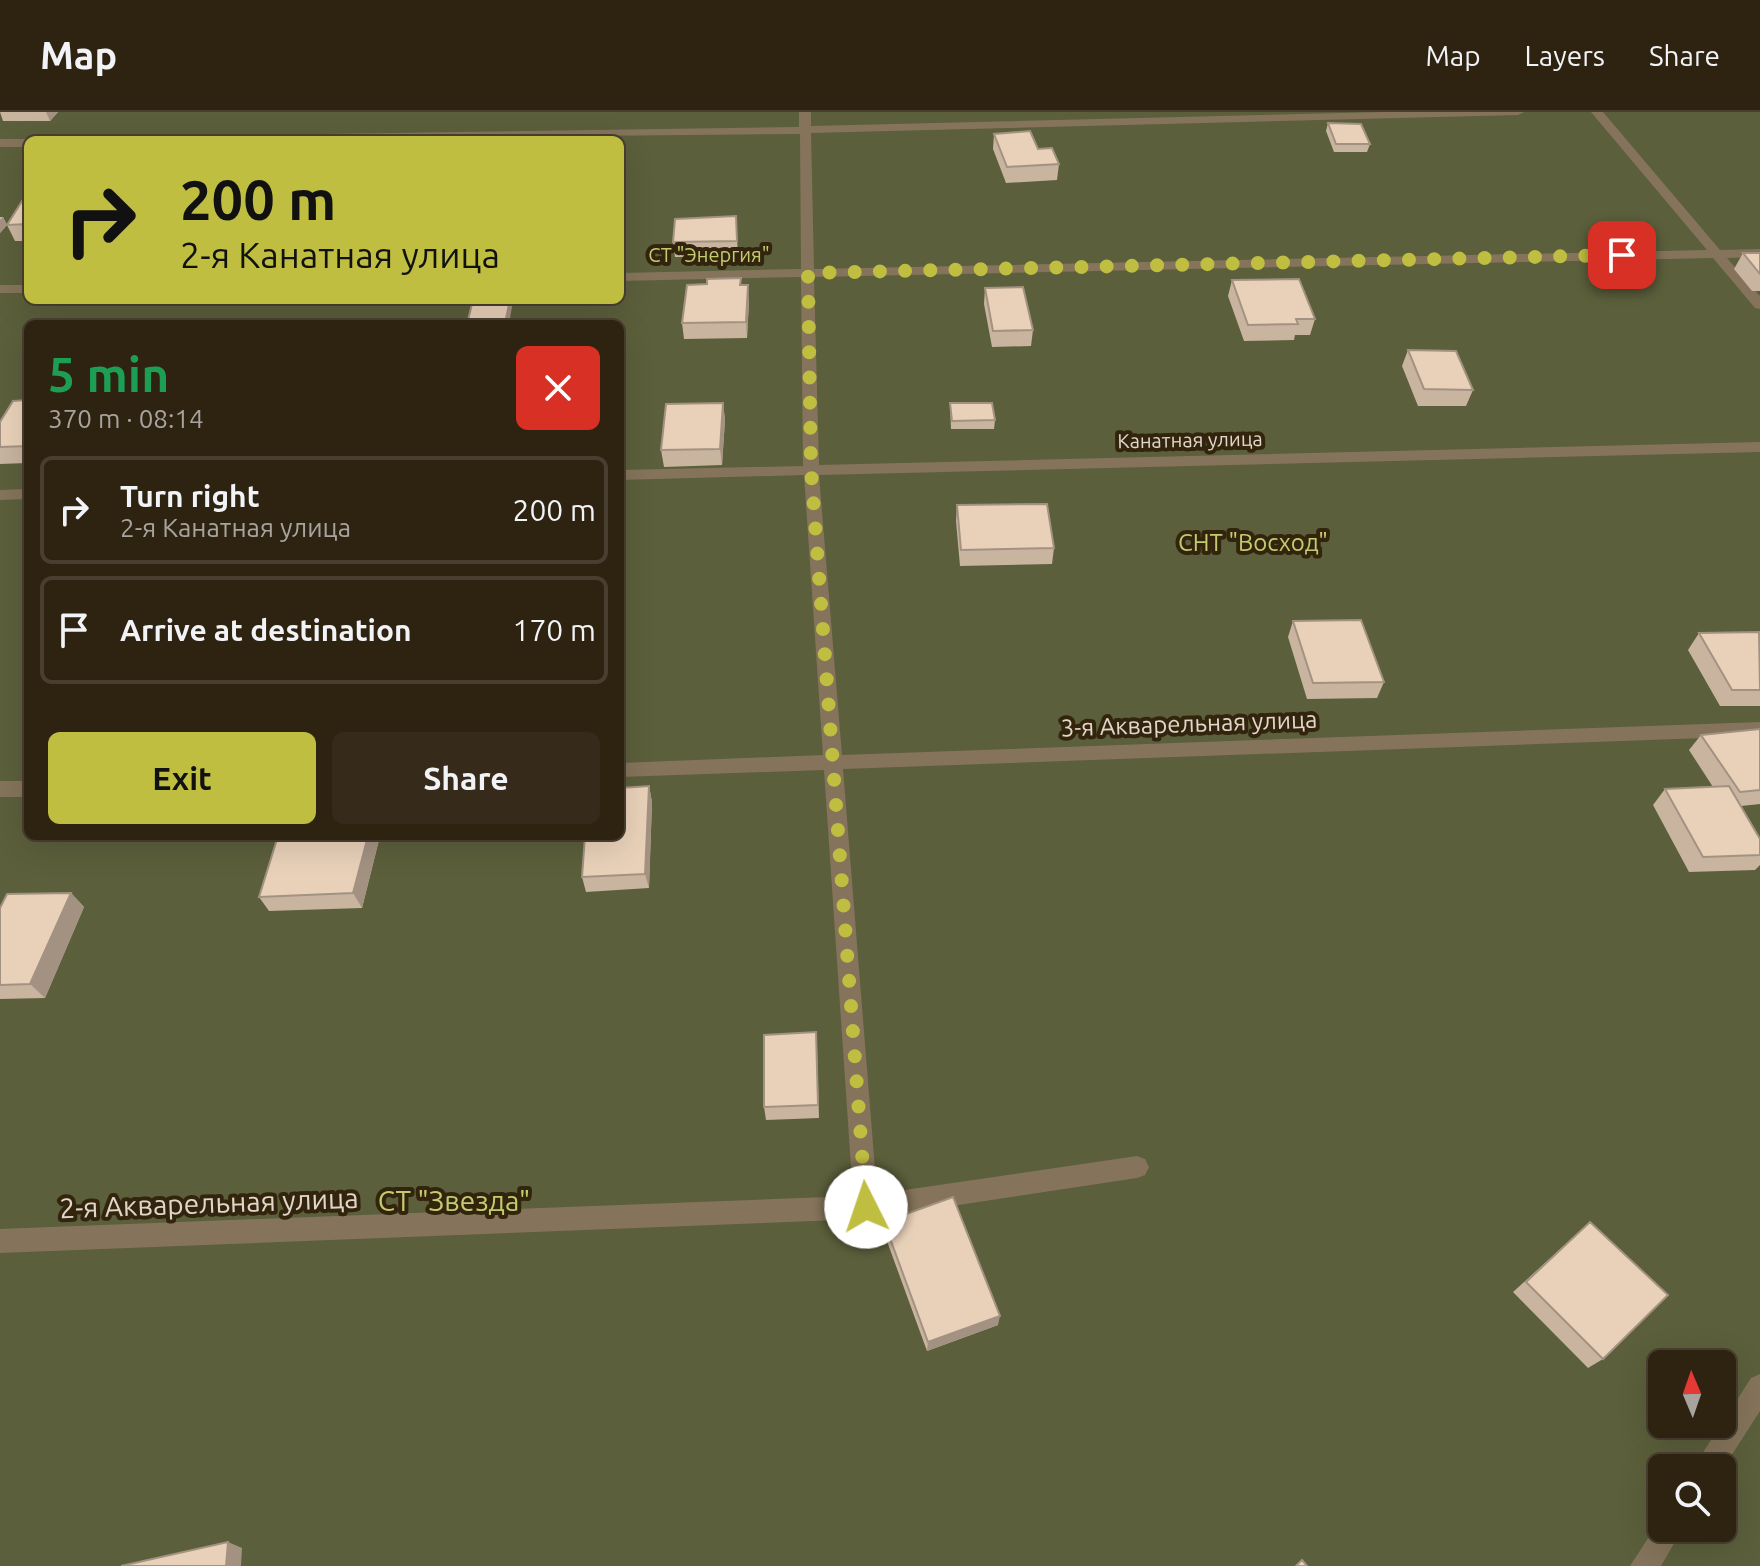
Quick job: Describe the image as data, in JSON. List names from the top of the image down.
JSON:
{
  "streets": {
    "lane": ["Канатная улица", "3-я Акварельная улица", "2-я Акварельная улица"]
  },
  "parks": ["СТ \"Энергия\"", "СНТ \"Восход\"", "СТ \"Звезда\""],
  "north": "top",
  "page": {
    "header": "Map",
    "nav": ["Map", "Layers", "Share"],
    "turn": ["200 m", "2-я Канатная улица"],
    "heading": ["5 min", "370 m · 08:14"],
    "list": [
      {
        "name": "Turn right",
        "note": "2-я Канатная улица",
        "value": "200 m"
      },
      {
        "name": "Arrive at destination",
        "value": "170 m"
      }
    ],
    "buttons": ["Exit", "Share"]
  }
}
